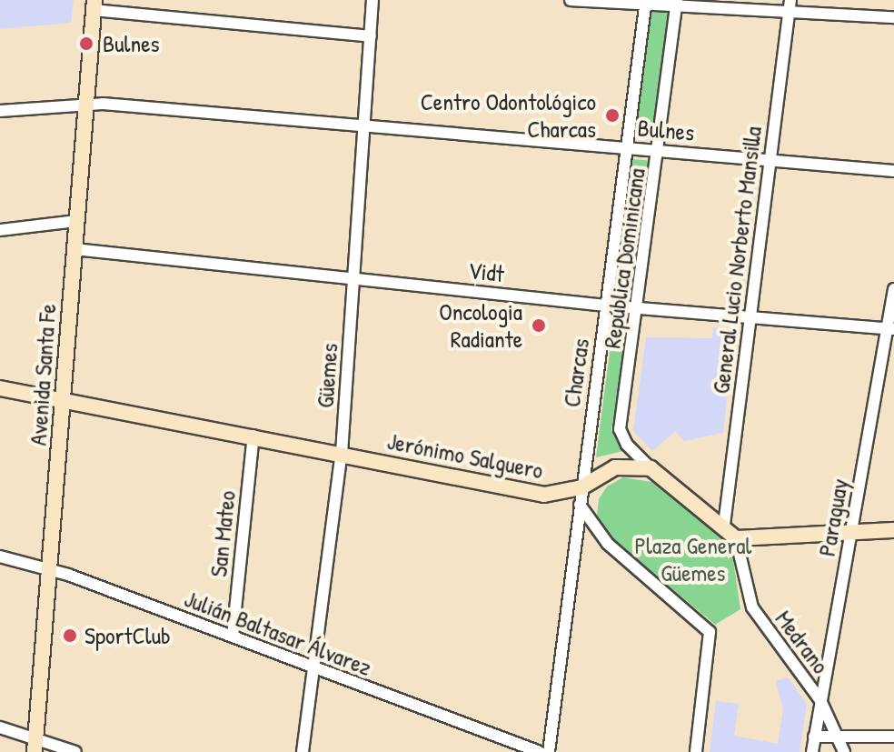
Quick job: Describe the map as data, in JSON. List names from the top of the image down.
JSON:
{
  "streets": {
    "street": [
      "Bulnes",
      "República Dominicana",
      "General Lucio Norberto Mansilla",
      "Vidt",
      "Charcas",
      "Avenida Santa Fe",
      "Güemes",
      "Jerónimo Salguero",
      "Paraguay",
      "San Mateo",
      "Julián Baltasar Álvarez",
      "Medrano"
    ]
  },
  "crossings": [
    ["Bulnes", "República Dominicana"],
    ["Bulnes", "General Lucio Norberto Mansilla"],
    ["Bulnes", "Charcas"],
    ["Bulnes", "Avenida Santa Fe"],
    ["Bulnes", "Güemes"],
    ["República Dominicana", "Vidt"],
    ["República Dominicana", "Jerónimo Salguero"],
    ["General Lucio Norberto Mansilla", "Vidt"],
    ["Vidt", "Charcas"],
    ["Vidt", "Avenida Santa Fe"],
    ["Vidt", "Güemes"],
    ["Vidt", "Paraguay"],
    ["Charcas", "Jerónimo Salguero"],
    ["Avenida Santa Fe", "Jerónimo Salguero"],
    ["Avenida Santa Fe", "Julián Baltasar Álvarez"],
    ["Güemes", "Jerónimo Salguero"],
    ["Güemes", "Julián Baltasar Álvarez"],
    ["Jerónimo Salguero", "San Mateo"],
    ["Paraguay", "Medrano"],
    ["San Mateo", "Julián Baltasar Álvarez"]
  ],
  "parks": ["Plaza General Güemes"],
  "places": [
    "Bulnes",
    "Centro Odontológico Charcas",
    "Oncologia Radiante",
    "SportClub"
  ]
}
